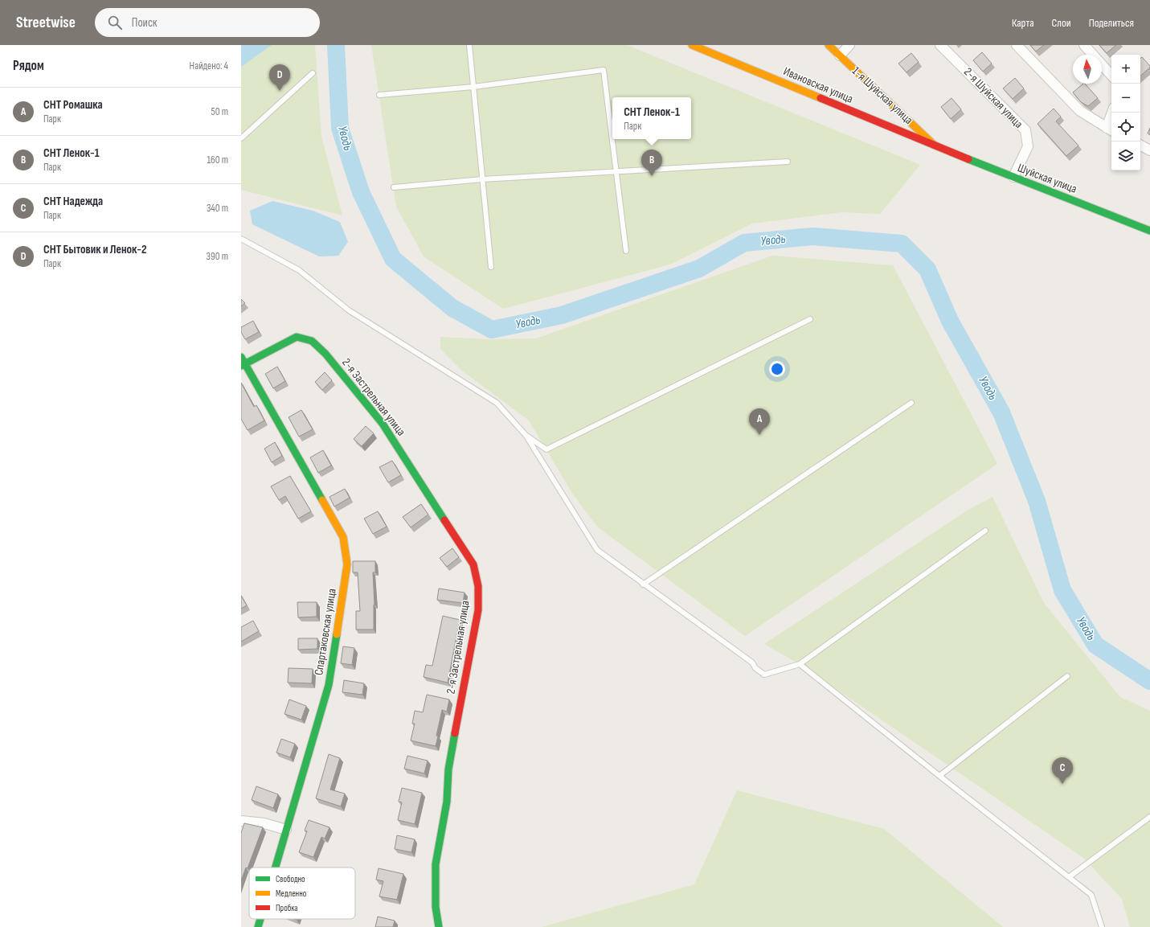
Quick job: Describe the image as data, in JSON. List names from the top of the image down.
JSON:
{
  "streets": {
    "street": [
      "Ивановская улица",
      "1-я Шуйская улица",
      "2-я Шуйская улица",
      "Шуйская улица",
      "2-я Застрельная улица",
      "Спартаковская улица"
    ]
  },
  "crossings": [
    ["Ивановская улица", "1-я Шуйская улица"],
    ["Ивановская улица", "Шуйская улица"],
    ["1-я Шуйская улица", "Шуйская улица"],
    ["2-я Шуйская улица", "Шуйская улица"],
    ["2-я Застрельная улица", "Спартаковская улица"]
  ],
  "water": ["Уводь"],
  "legend": ["Свободно", "Медленно", "Пробка"],
  "north": "top",
  "page": {
    "header": "Streetwise",
    "search": "Поиск",
    "nav": ["Карта", "Слои", "Поделиться"],
    "heading": ["Рядом", "Найдено: 4"],
    "map_buttons": ["+", "−"],
    "pins": [
      "D",
      "B",
      "A",
      "C"
    ],
    "list": [
      {
        "mark": "A",
        "name": "СНТ Ромашка",
        "note": "Парк",
        "value": "50 m"
      },
      {
        "mark": "B",
        "name": "СНТ Ленок-1",
        "note": "Парк",
        "value": "160 m"
      },
      {
        "mark": "C",
        "name": "СНТ Надежда",
        "note": "Парк",
        "value": "340 m"
      },
      {
        "mark": "D",
        "name": "СНТ Бытовик и Ленок-2",
        "note": "Парк",
        "value": "390 m"
      }
    ],
    "popup": ["СНТ Ленок-1", "Парк"]
  }
}
